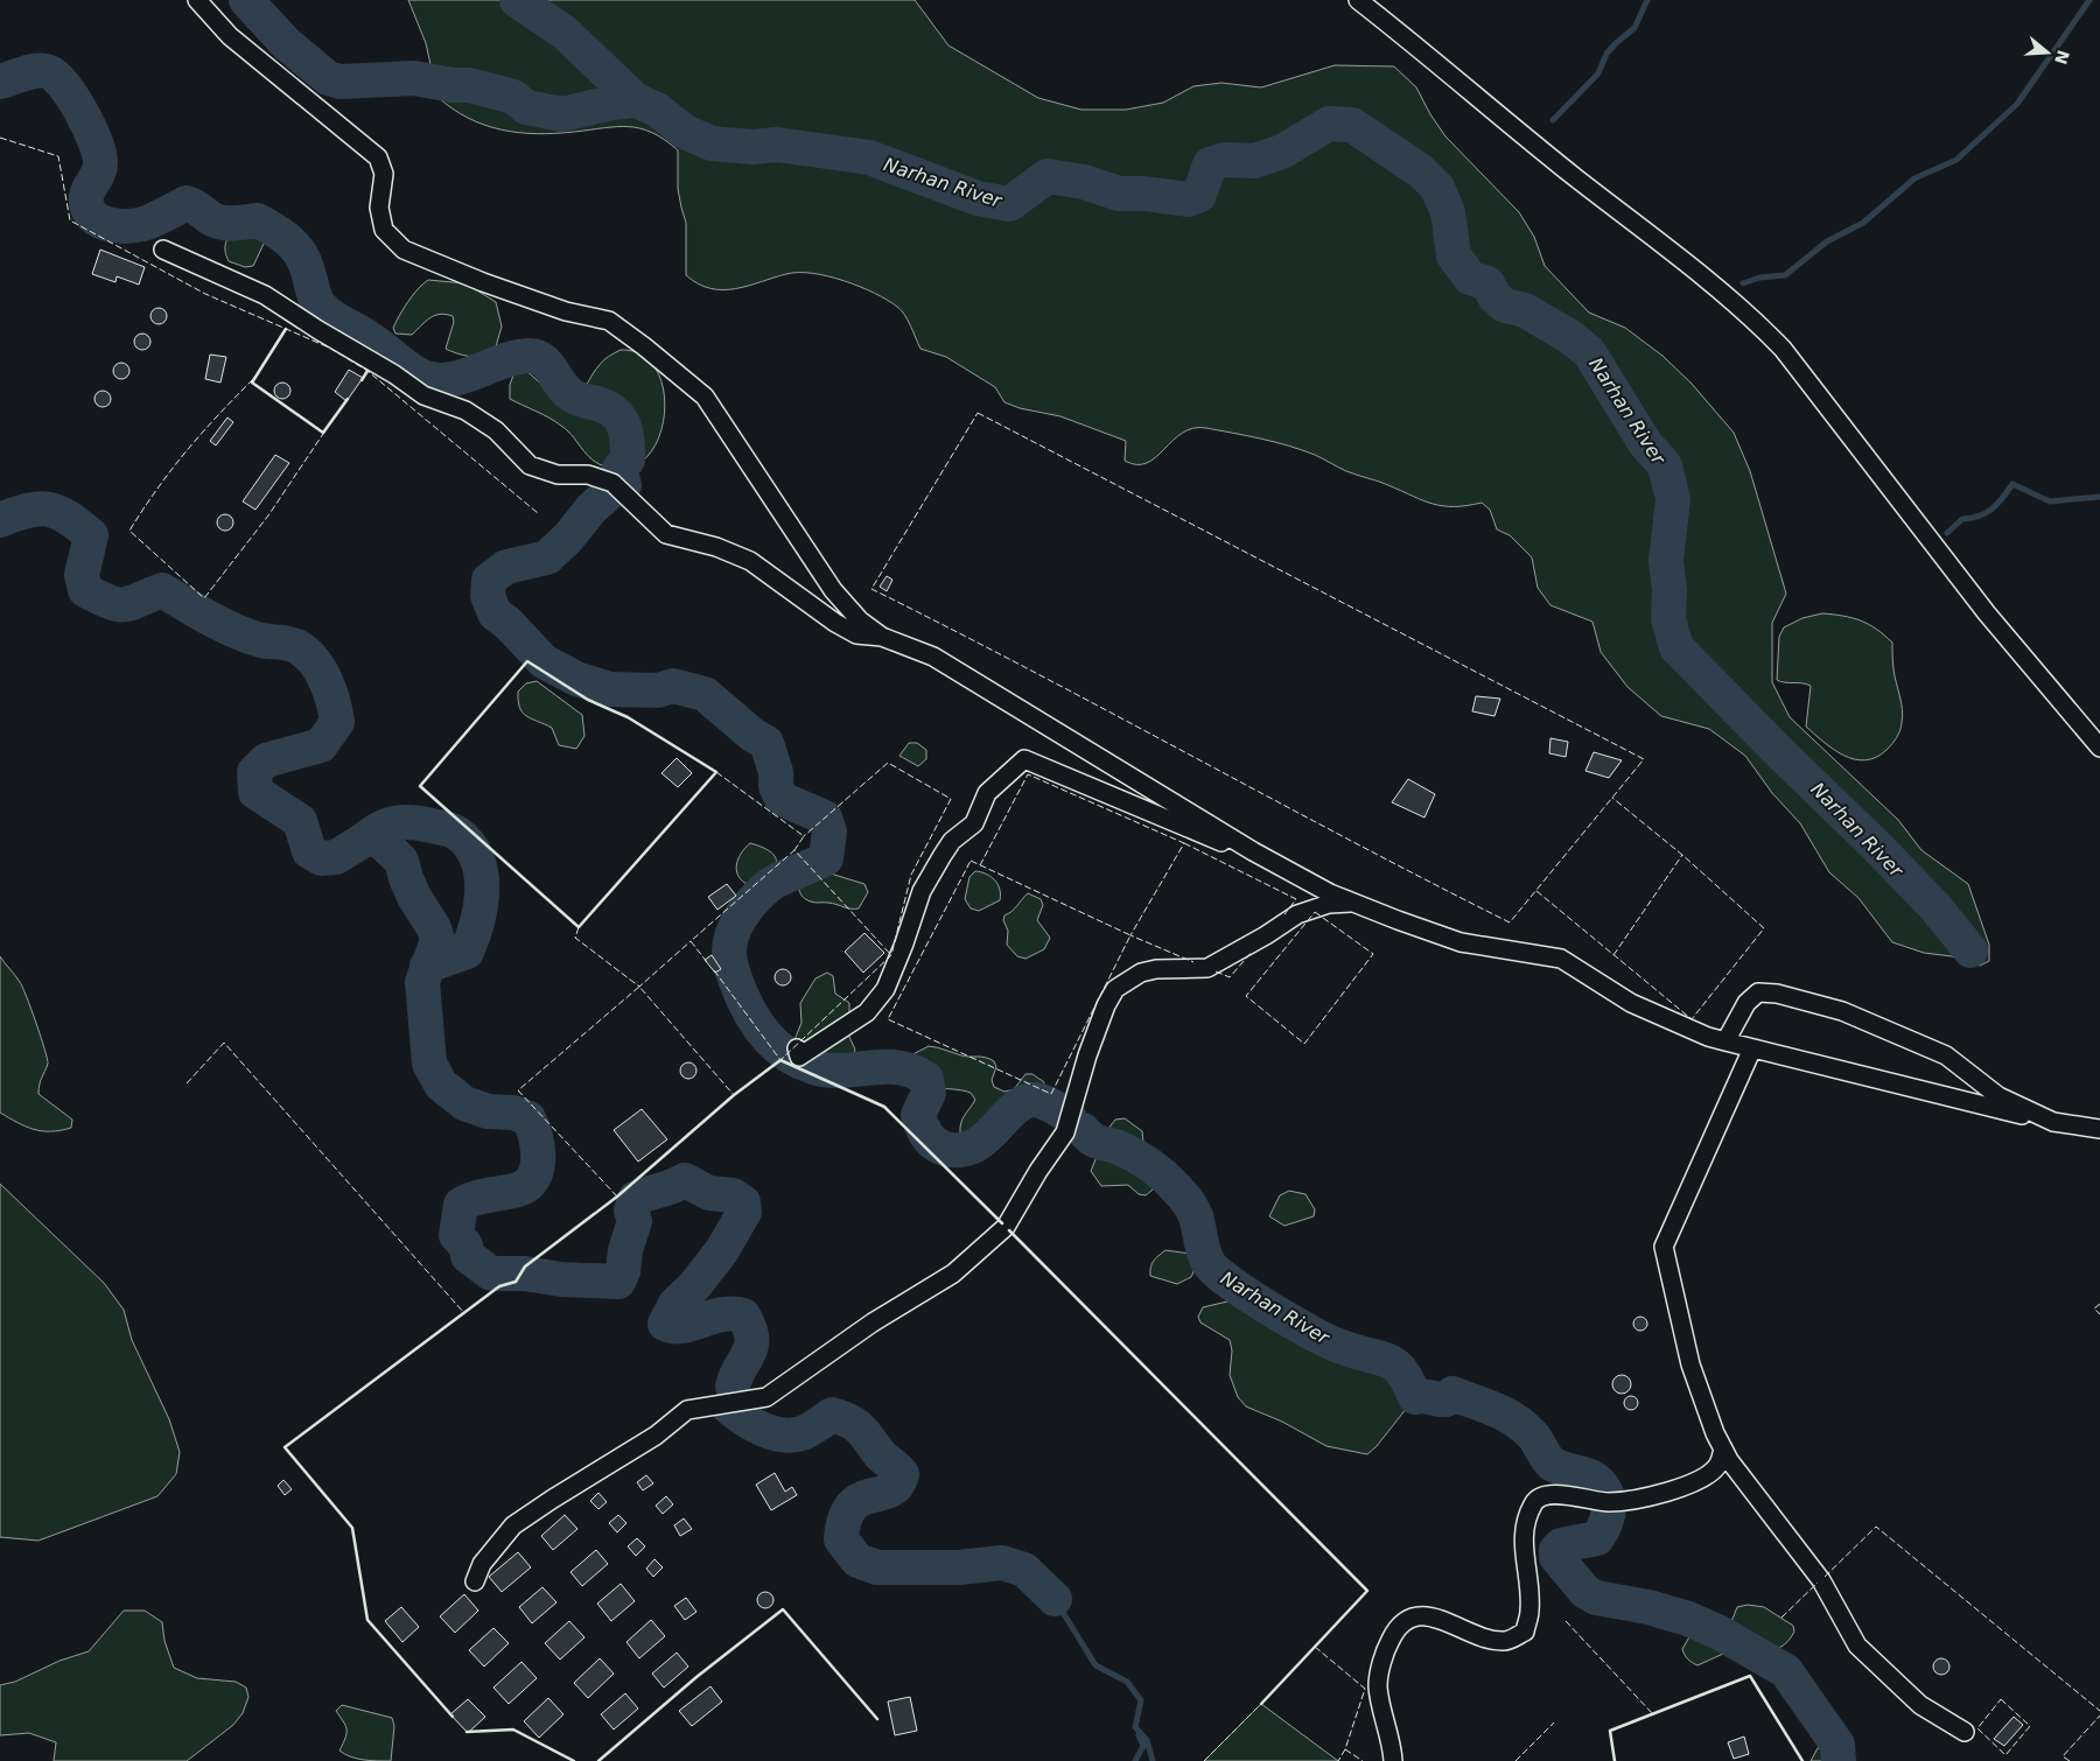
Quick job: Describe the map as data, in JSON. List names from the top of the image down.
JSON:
{
  "water": ["Narhan River"],
  "north": "right"
}
